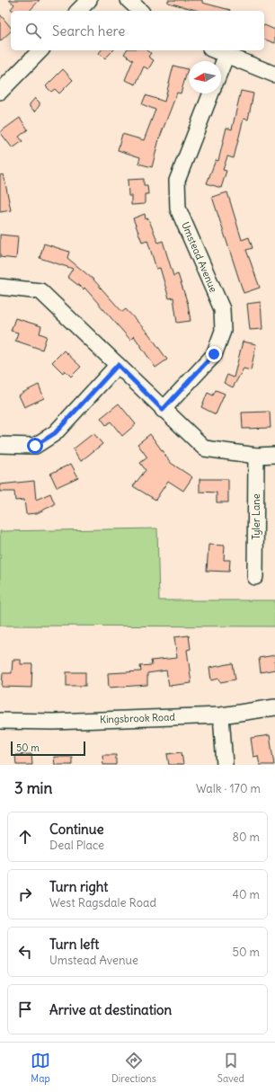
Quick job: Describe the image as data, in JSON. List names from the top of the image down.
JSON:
{
  "streets": {
    "street": ["Umstead Avenue", "Tyler Lane", "Kingsbrook Road"]
  },
  "scale_bar": "50 m",
  "north": "left",
  "page": {
    "search": "Search here",
    "scale": "50 m",
    "heading": ["3 min", "Walk · 170 m"],
    "list": [
      ["Continue", "Deal Place", "80 m"],
      ["Turn right", "West Ragsdale Road", "40 m"],
      ["Turn left", "Umstead Avenue", "50 m"],
      "Arrive at destination"
    ],
    "nav": ["Map", "Directions", "Saved"]
  }
}
